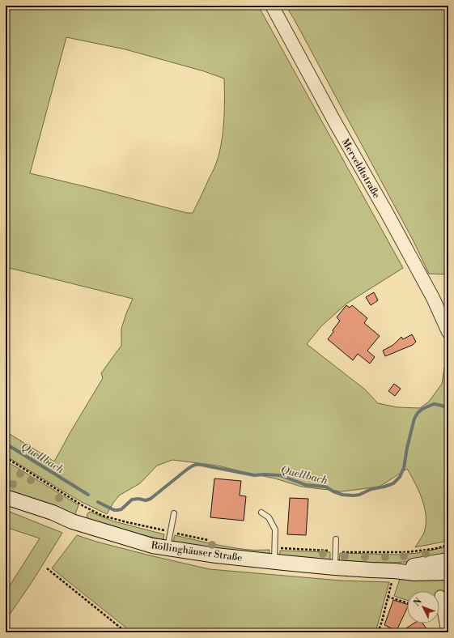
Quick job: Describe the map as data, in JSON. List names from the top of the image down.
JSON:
{
  "streets": {
    "main road": ["Röllinghäuser Straße"],
    "street": ["Merveldtstraße"]
  },
  "water": ["Quellbach"],
  "north": "top left"
}
